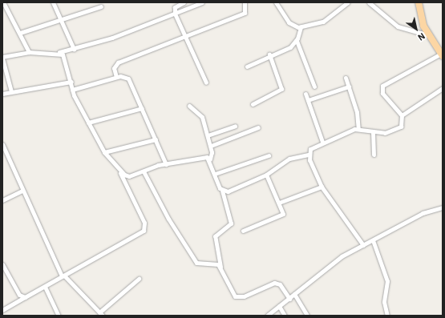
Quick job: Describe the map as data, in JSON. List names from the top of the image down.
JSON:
{
  "north": "bottom right"
}
